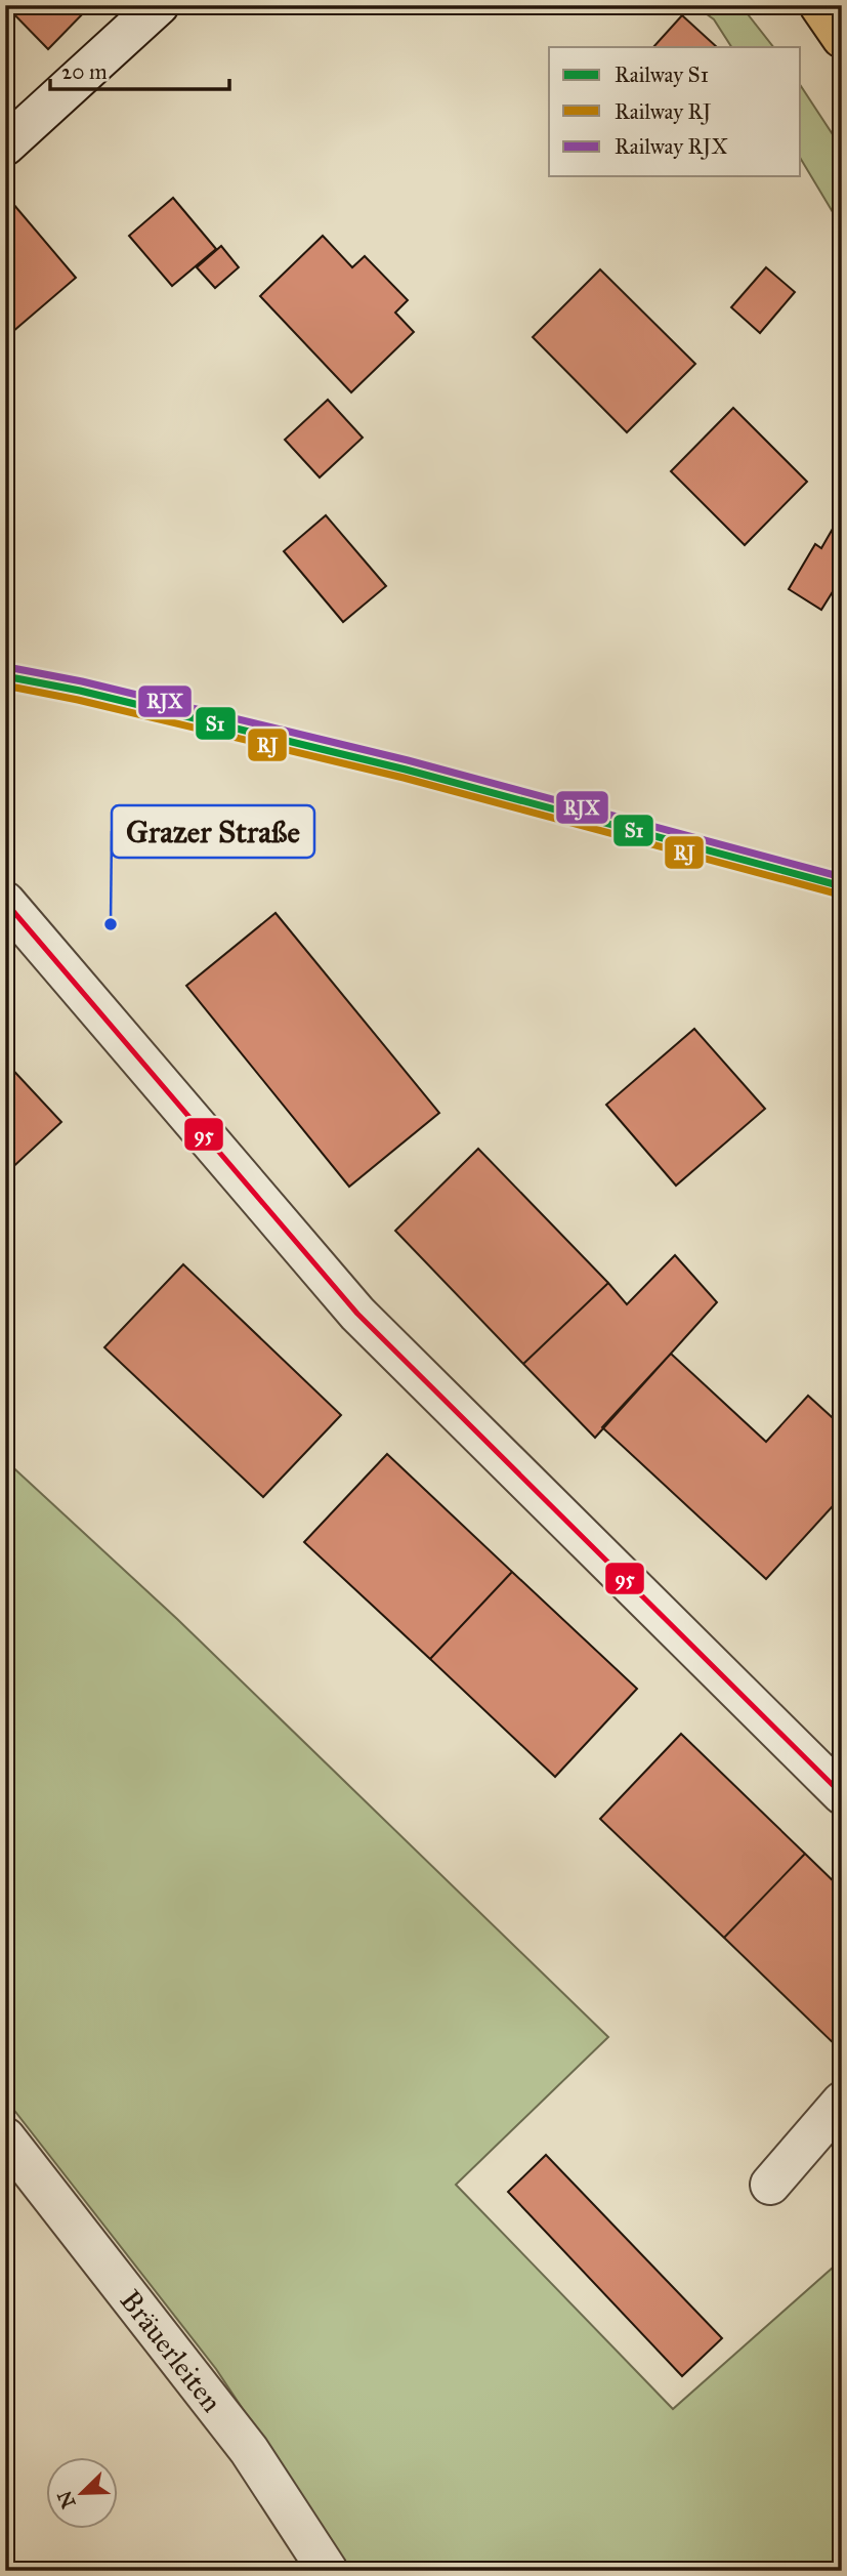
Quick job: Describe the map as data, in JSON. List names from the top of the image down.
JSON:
{
  "streets": {
    "street": ["Bräuerleiten"]
  },
  "places": ["Grazer Straße"],
  "lines": [
    "rail line RJX",
    "rail line S1",
    "rail line RJ",
    "transit line 95"
  ],
  "legend": ["Railway S1", "Railway RJ", "Railway RJX"],
  "scale_bar": "20 m",
  "north": "bottom left"
}
